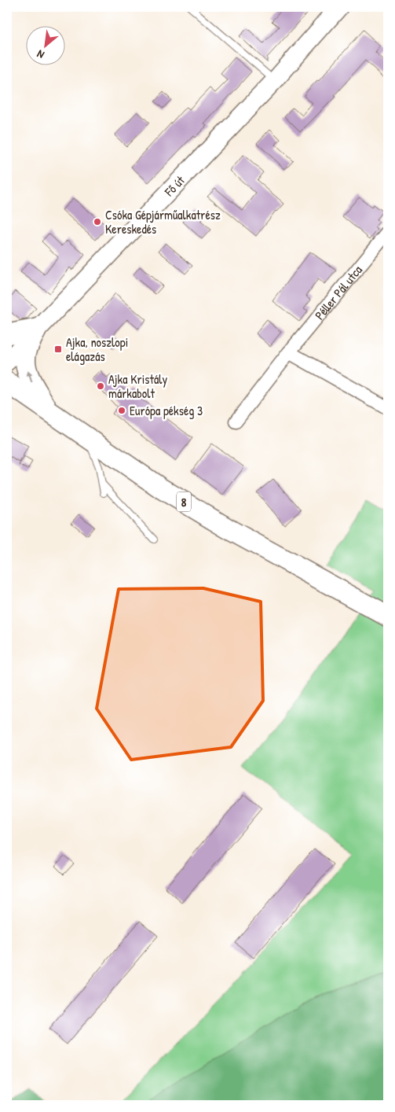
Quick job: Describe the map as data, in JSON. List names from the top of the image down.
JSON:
{
  "streets": {
    "main road": ["Fő út", "8"],
    "street": ["Péller Pál utca"]
  },
  "places": {
    "other": ["Csóka Gépjárműalkatrész Kereskedés", "Ajka Kristály márkabolt", "Európa pékség 3"],
    "transit": ["Ajka, noszlopi elágazás"]
  },
  "north": "bottom left"
}
